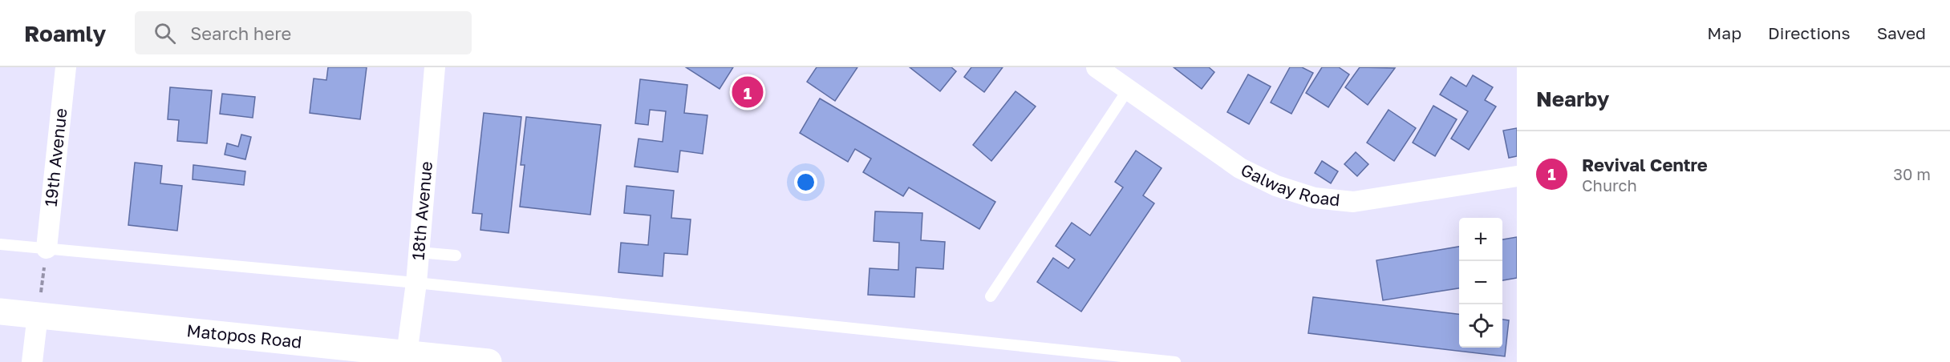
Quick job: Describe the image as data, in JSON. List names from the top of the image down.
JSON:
{
  "streets": {
    "main road": ["Matopos Road"],
    "street": ["19th Avenue", "Galway Road", "18th Avenue"]
  },
  "crossings": [
    ["18th Avenue", "Matopos Road"]
  ],
  "page": {
    "header": "Roamly",
    "search": "Search here",
    "nav": ["Map", "Directions", "Saved"],
    "heading": "Nearby",
    "pins": "1",
    "list": [
      {
        "mark": "1",
        "name": "Revival Centre",
        "note": "Church",
        "value": "30 m"
      }
    ],
    "map_buttons": ["+", "−"]
  }
}
